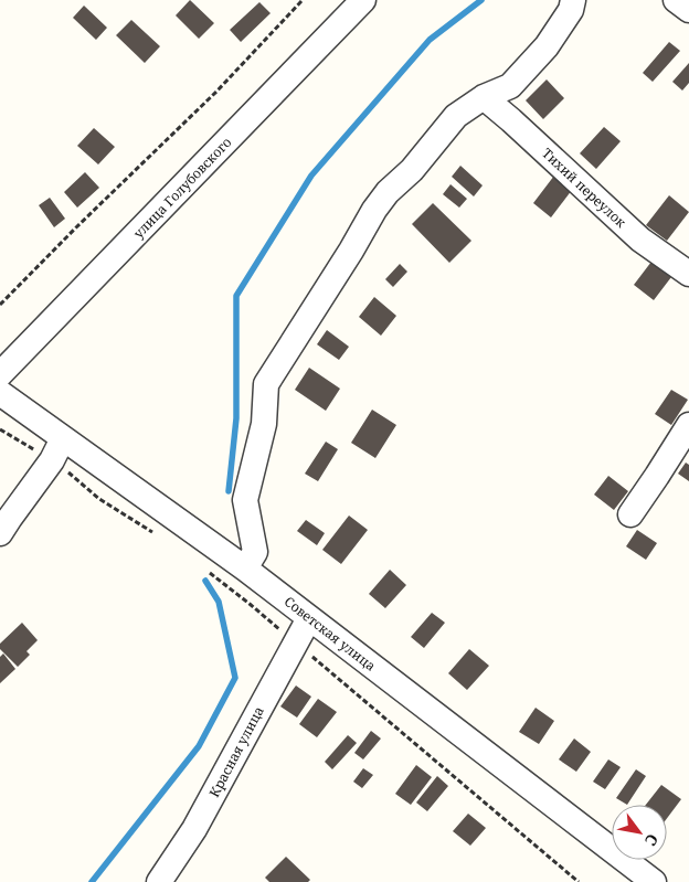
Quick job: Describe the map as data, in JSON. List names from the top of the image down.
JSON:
{
  "streets": {
    "street": [
      "улица Голубовского",
      "Тихий переулок",
      "Советская улица",
      "Красная улица"
    ]
  },
  "crossings": [
    ["Советская улица", "Красная улица"]
  ],
  "north": "bottom right"
}
